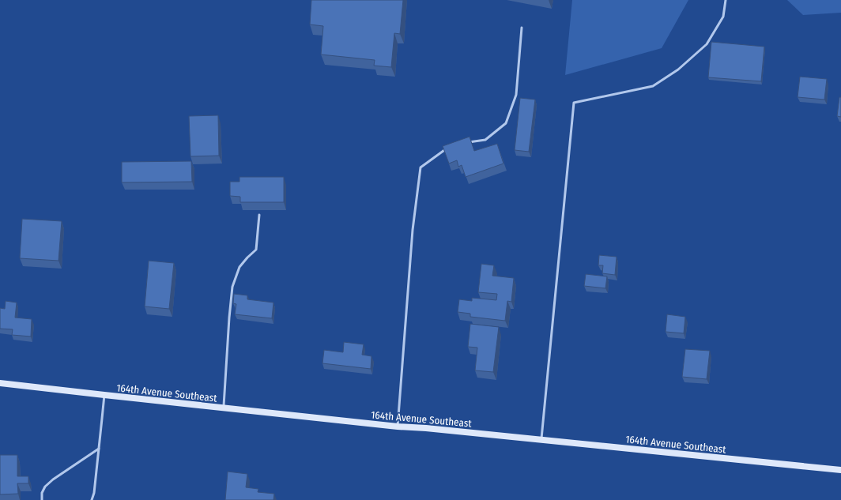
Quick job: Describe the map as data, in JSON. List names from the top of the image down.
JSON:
{
  "streets": {
    "street": ["164th Avenue Southeast"]
  }
}
